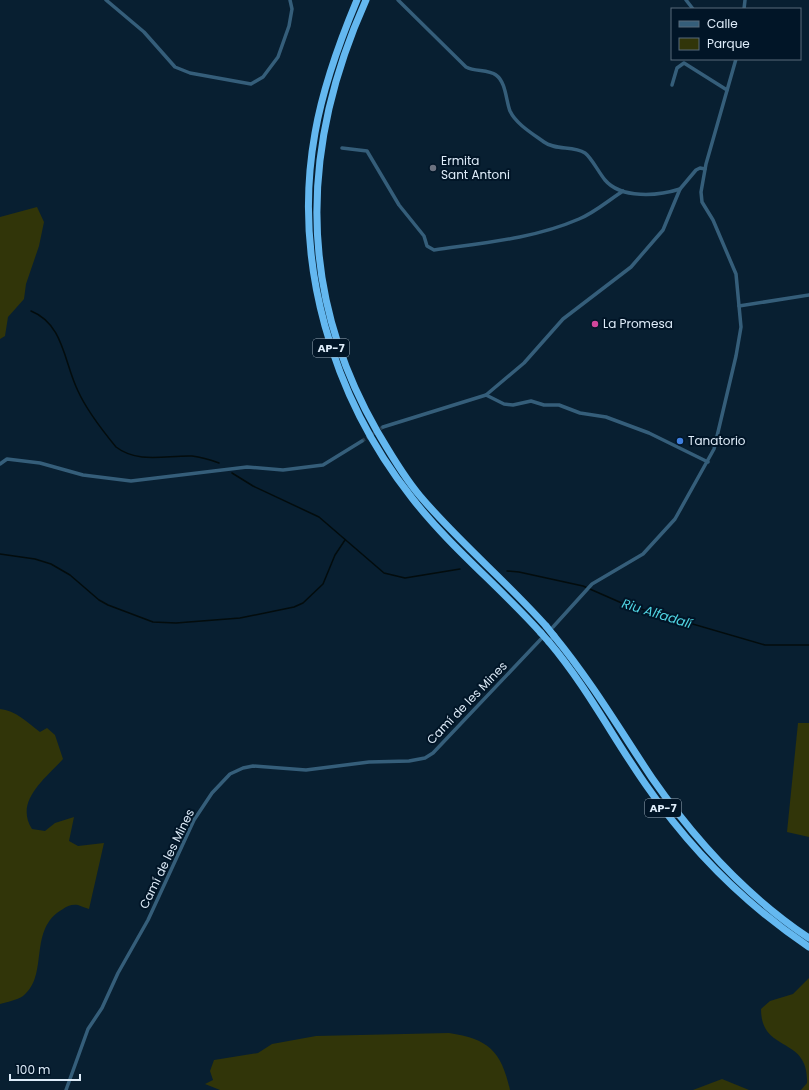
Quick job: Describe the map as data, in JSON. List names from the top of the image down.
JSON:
{
  "streets": {
    "highway": ["AP-7"],
    "street": ["Camí de les Mines"]
  },
  "crossings": [
    ["AP-7", "Camí de les Mines"]
  ],
  "water": ["Riu Alfadalí"],
  "places": ["Ermita Sant Antoni", "La Promesa", "Tanatorio"],
  "legend": ["Calle", "Parque"],
  "scale_bar": "100 m"
}
